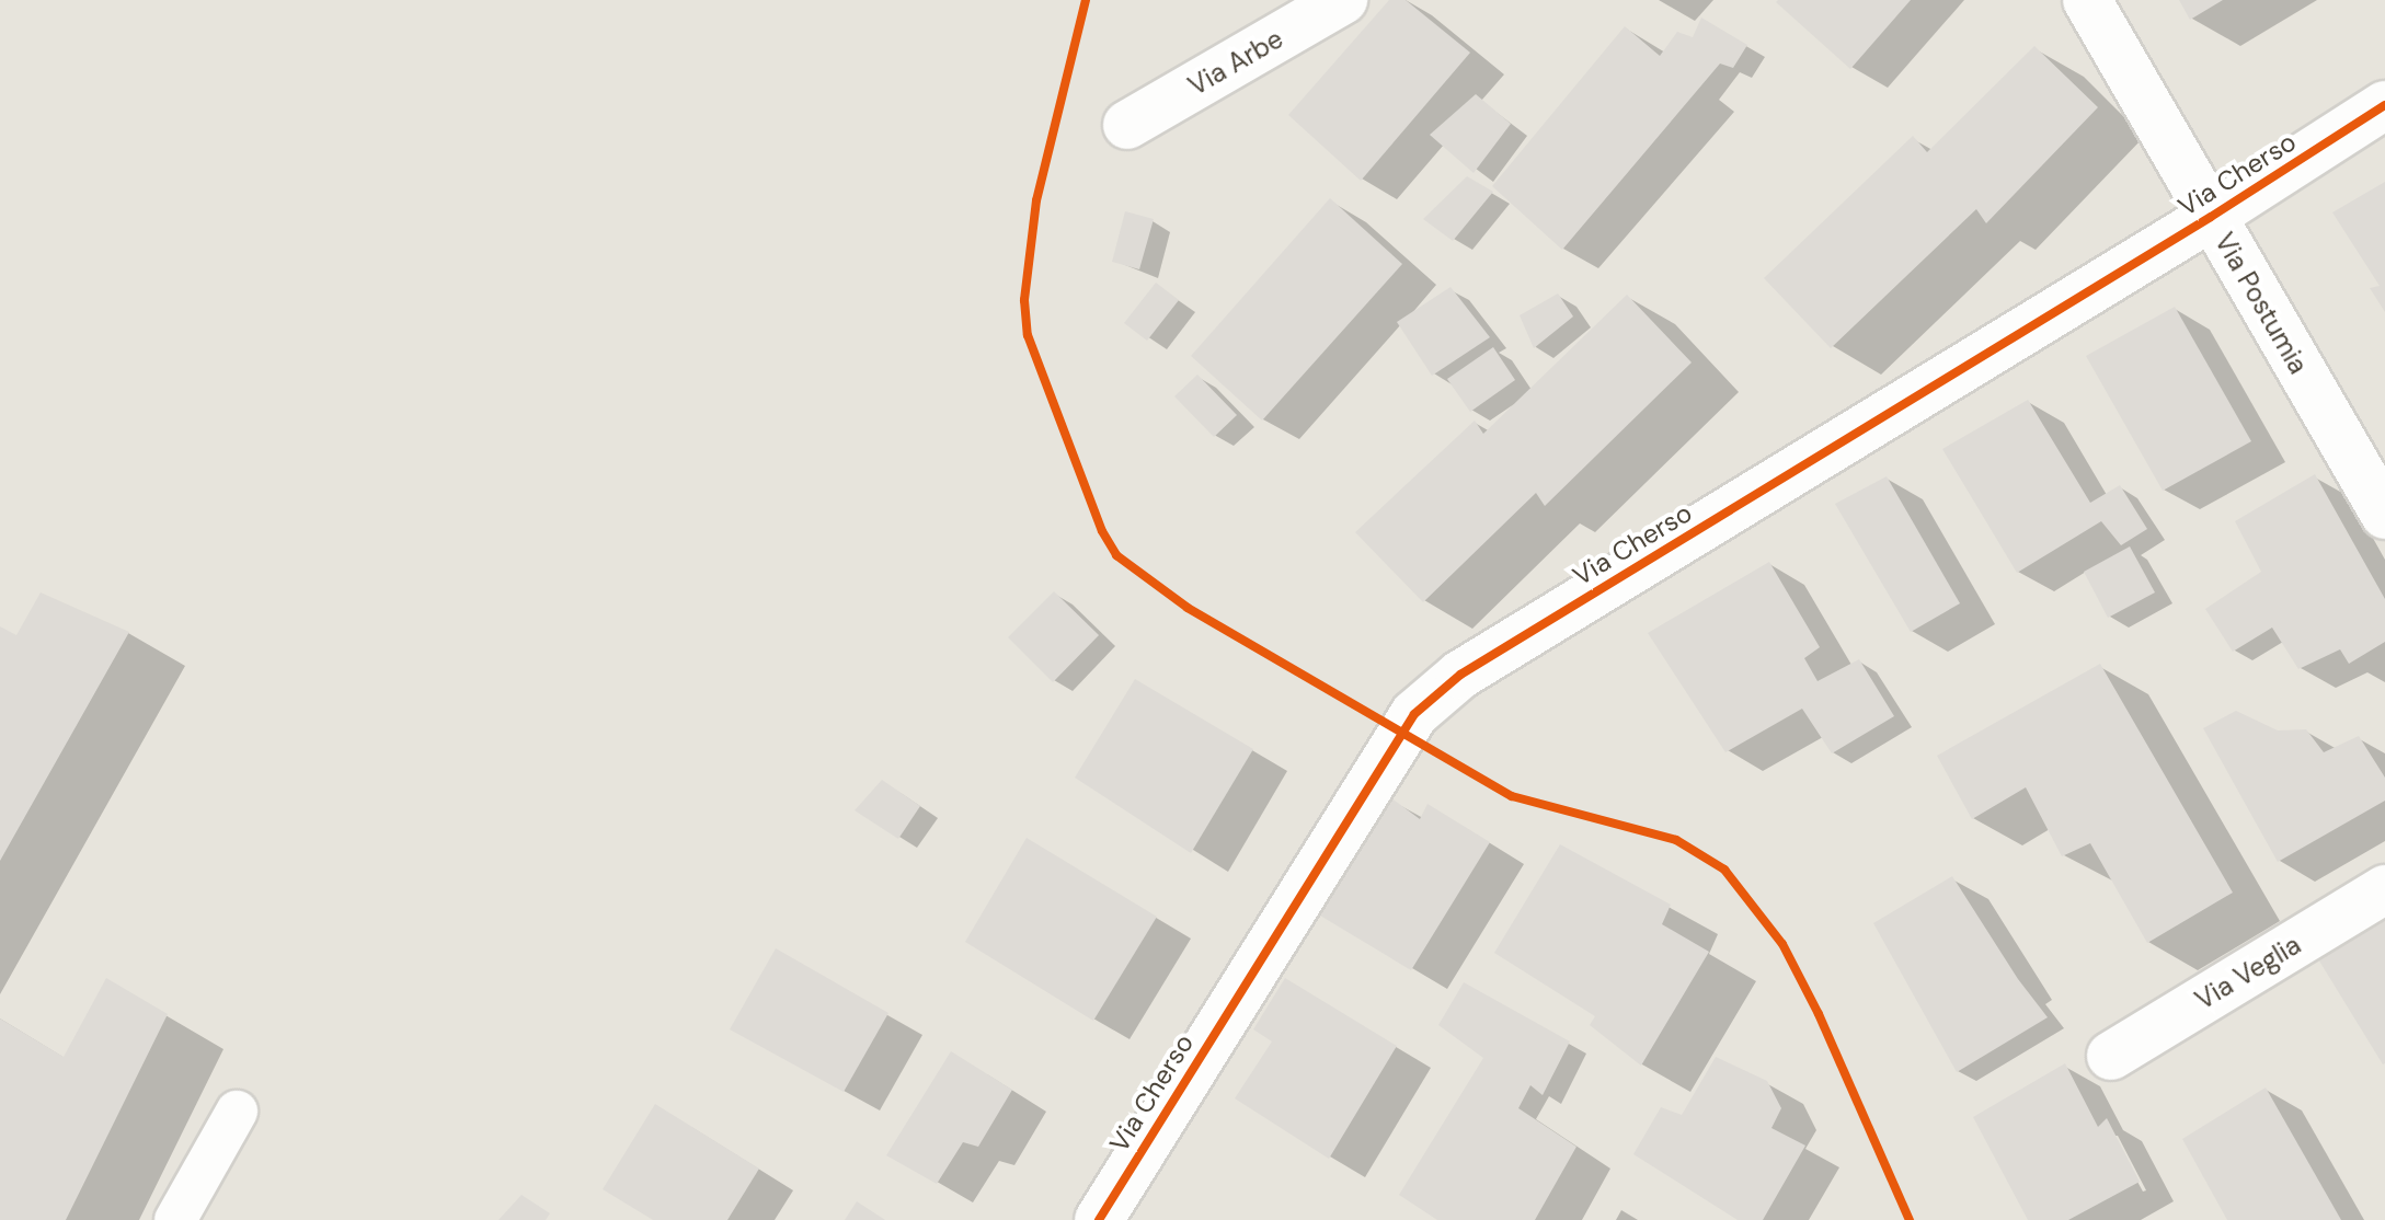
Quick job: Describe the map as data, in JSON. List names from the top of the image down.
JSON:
{
  "streets": {
    "street": [
      "Via Arbe",
      "Via Cherso",
      "Via Postumia",
      "Via Veglia"
    ]
  },
  "crossings": [
    ["Via Cherso", "Via Postumia"]
  ]
}
